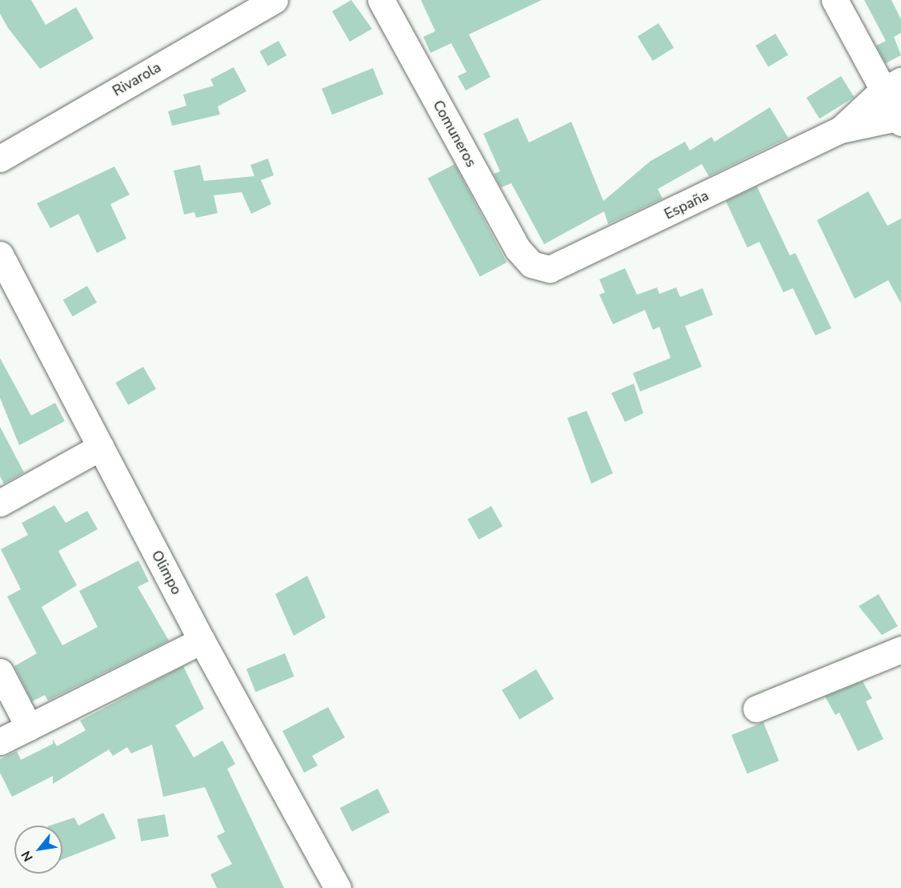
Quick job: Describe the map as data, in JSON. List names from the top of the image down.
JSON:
{
  "streets": {
    "street": [
      "Rivarola",
      "Comuneros",
      "España",
      "Olimpo"
    ]
  },
  "crossings": [
    ["Comuneros", "España"]
  ],
  "north": "bottom left"
}
